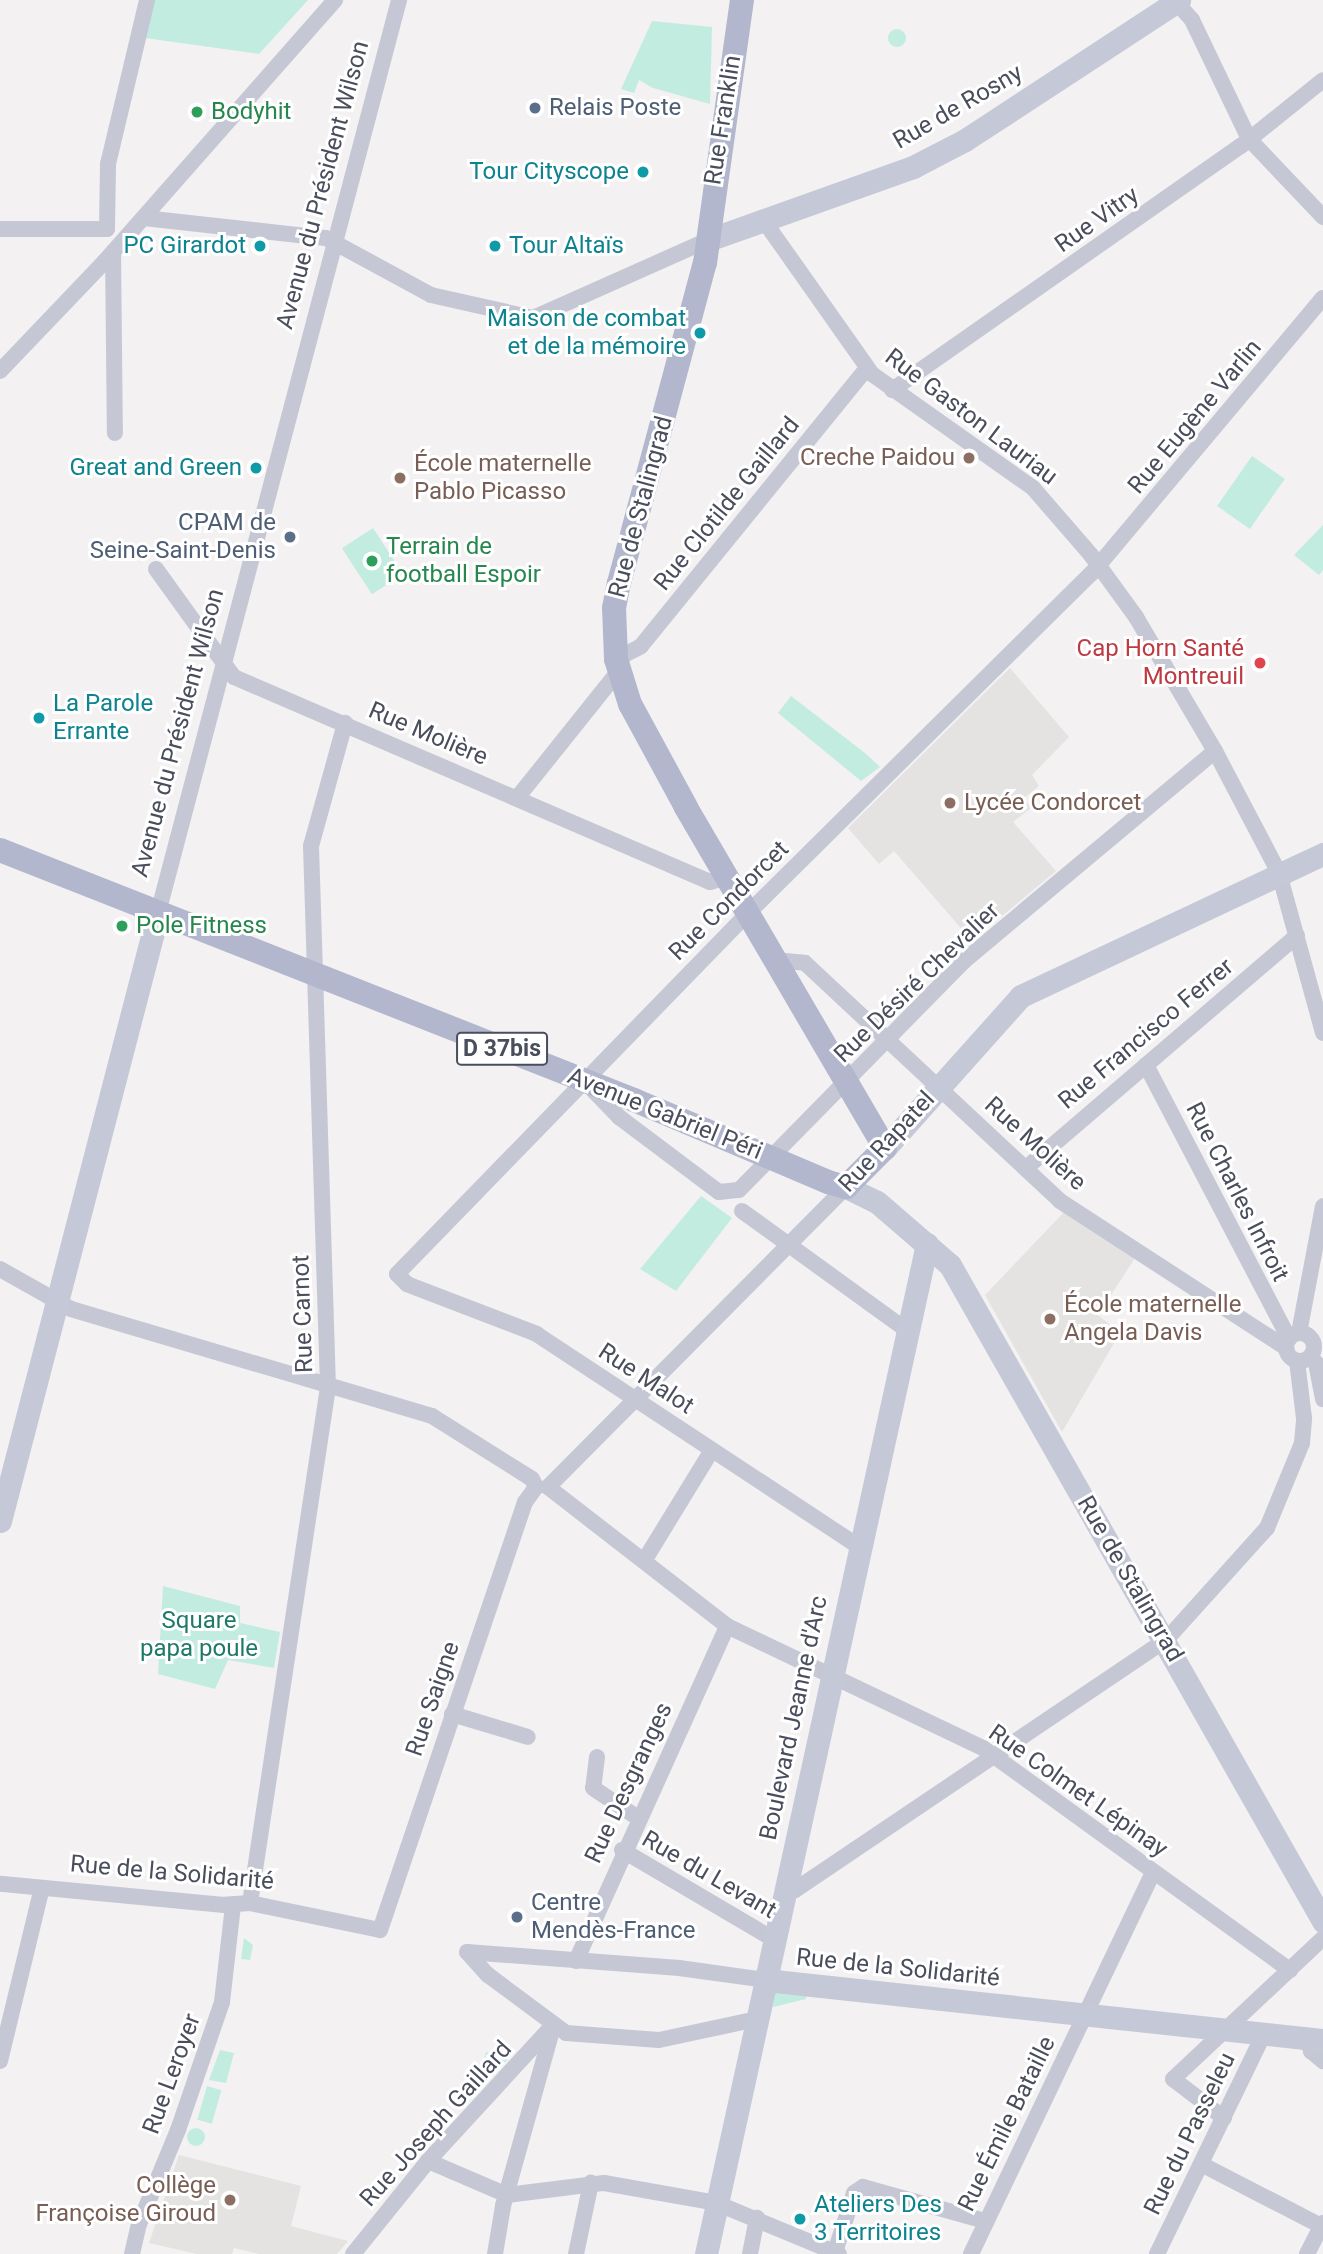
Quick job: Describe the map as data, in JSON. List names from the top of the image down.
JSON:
{
  "streets": {
    "main road": [
      "Rue Franklin",
      "Rue de Stalingrad",
      "D 37bis",
      "Avenue Gabriel Péri",
      "Rue Rapatel"
    ],
    "street": [
      "Rue de Rosny",
      "Avenue du Président Wilson",
      "Rue Vitry",
      "Rue Gaston Lauriau",
      "Rue Eugène Varlin",
      "Rue Clotilde Gaillard",
      "Rue Molière",
      "Rue Condorcet",
      "Rue Désiré Chevalier",
      "Rue Francisco Ferrer",
      "Rue Charles Infroit",
      "Rue Carnot",
      "Rue Malot",
      "Rue Saigne",
      "Boulevard Jeanne d'Arc",
      "Rue Desgranges",
      "Rue Colmet Lépinay",
      "Rue de la Solidarité",
      "Rue du Levant",
      "Rue Leroyer",
      "Rue Joseph Gaillard",
      "Rue Émile Bataille",
      "Rue du Passeleu"
    ]
  },
  "crossings": [
    ["Rue de Rosny", "Rue Franklin"],
    ["Rue de Rosny", "Rue Gaston Lauriau"],
    ["Rue de Rosny", "Rue de Stalingrad"],
    ["Rue Franklin", "Rue de Stalingrad"],
    ["Avenue du Président Wilson", "Rue Molière"],
    ["Avenue du Président Wilson", "Avenue Gabriel Péri"],
    ["Avenue du Président Wilson", "Rue Colmet Lépinay"],
    ["Rue Vitry", "Rue Gaston Lauriau"],
    ["Rue Gaston Lauriau", "Rue Eugène Varlin"],
    ["Rue Gaston Lauriau", "Rue Clotilde Gaillard"],
    ["Rue Gaston Lauriau", "Rue Condorcet"],
    ["Rue Gaston Lauriau", "Rue Désiré Chevalier"],
    ["Rue Gaston Lauriau", "Rue Francisco Ferrer"],
    ["Rue Gaston Lauriau", "Rue Rapatel"],
    ["Rue Eugène Varlin", "Rue Condorcet"],
    ["Rue Clotilde Gaillard", "Rue de Stalingrad"],
    ["Rue Clotilde Gaillard", "Rue Molière"],
    ["Rue de Stalingrad", "Rue Molière"],
    ["Rue de Stalingrad", "Rue Condorcet"],
    ["Rue de Stalingrad", "Rue Désiré Chevalier"],
    ["Rue de Stalingrad", "Avenue Gabriel Péri"],
    ["Rue de Stalingrad", "Rue Rapatel"],
    ["Rue de Stalingrad", "Boulevard Jeanne d'Arc"],
    ["Rue Molière", "Rue Désiré Chevalier"],
    ["Rue Molière", "Rue Francisco Ferrer"],
    ["Rue Molière", "Rue Rapatel"],
    ["Rue Molière", "Rue Charles Infroit"],
    ["Rue Molière", "Rue Carnot"],
    ["Rue Condorcet", "Rue Désiré Chevalier"],
    ["Rue Condorcet", "Avenue Gabriel Péri"],
    ["Rue Condorcet", "Rue Malot"],
    ["Rue Désiré Chevalier", "Avenue Gabriel Péri"],
    ["Rue Francisco Ferrer", "Rue Charles Infroit"],
    ["Avenue Gabriel Péri", "Rue Rapatel"],
    ["Avenue Gabriel Péri", "Rue Carnot"],
    ["Avenue Gabriel Péri", "Boulevard Jeanne d'Arc"],
    ["Rue Rapatel", "Rue Malot"],
    ["Rue Rapatel", "Rue Saigne"],
    ["Rue Rapatel", "Rue Colmet Lépinay"],
    ["Rue Carnot", "Rue Colmet Lépinay"],
    ["Rue Carnot", "Rue de la Solidarité"],
    ["Rue Malot", "Boulevard Jeanne d'Arc"],
    ["Rue Saigne", "Rue Colmet Lépinay"],
    ["Rue Saigne", "Rue de la Solidarité"],
    ["Boulevard Jeanne d'Arc", "Rue Colmet Lépinay"],
    ["Boulevard Jeanne d'Arc", "Rue de la Solidarité"],
    ["Boulevard Jeanne d'Arc", "Rue du Levant"],
    ["Rue Desgranges", "Rue Colmet Lépinay"],
    ["Rue Desgranges", "Rue de la Solidarité"],
    ["Rue Desgranges", "Rue du Levant"],
    ["Rue Colmet Lépinay", "Rue Émile Bataille"],
    ["Rue de la Solidarité", "Rue Leroyer"],
    ["Rue de la Solidarité", "Rue Joseph Gaillard"],
    ["Rue de la Solidarité", "Rue Émile Bataille"],
    ["Rue de la Solidarité", "Rue du Passeleu"]
  ],
  "parks": ["Square papa poule"],
  "places": [
    "Relais Poste",
    "Bodyhit",
    "Tour Cityscope",
    "PC Girardot",
    "Tour Altaïs",
    "Maison de combat et de la mémoire",
    "Creche Paidou",
    "Great and Green",
    "École maternelle Pablo Picasso",
    "CPAM de Seine-Saint-Denis",
    "Terrain de football Espoir",
    "Cap Horn Santé Montreuil",
    "La Parole Errante",
    "Lycée Condorcet",
    "Pole Fitness",
    "École maternelle Angela Davis",
    "Centre Mendès-France",
    "Collège Françoise Giroud",
    "Ateliers Des 3 Territoires"
  ]
}
